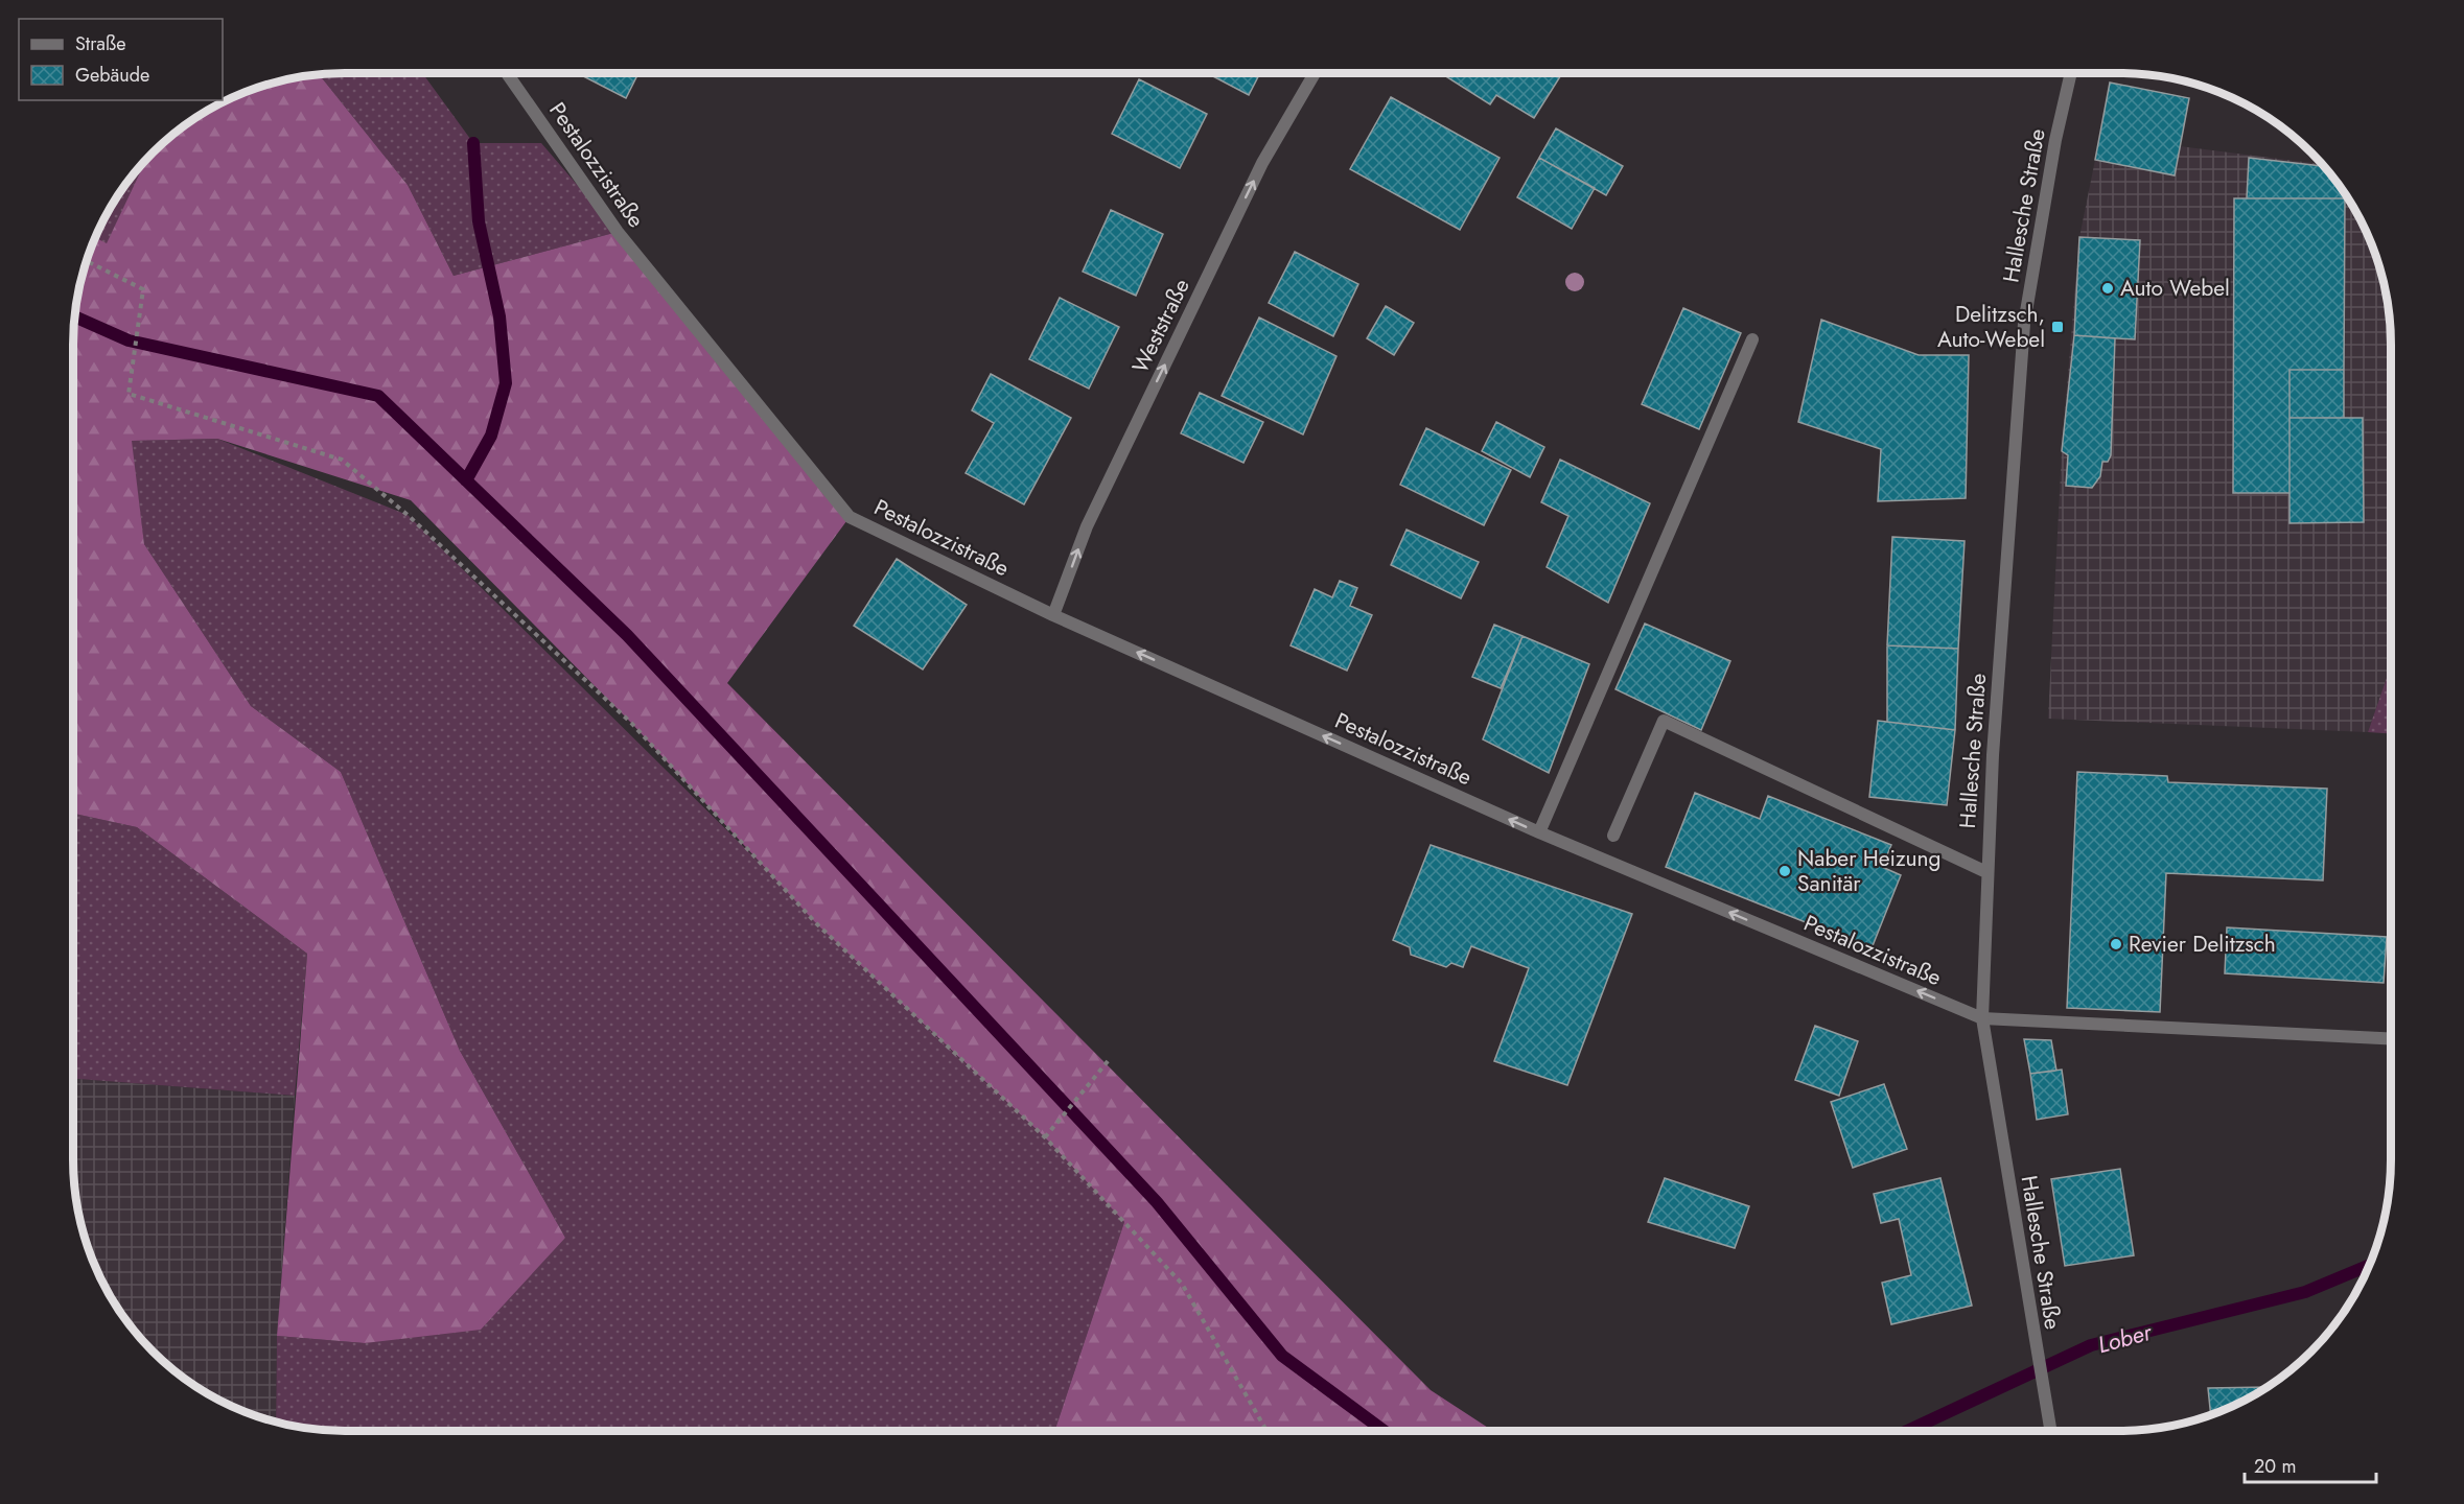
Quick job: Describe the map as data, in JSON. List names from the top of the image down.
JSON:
{
  "streets": {
    "street": ["Pestalozzistraße", "Hallesche Straße", "Weststraße"]
  },
  "crossings": [
    ["Pestalozzistraße", "Hallesche Straße"],
    ["Pestalozzistraße", "Weststraße"]
  ],
  "one_way": ["Pestalozzistraße", "Weststraße"],
  "water": ["Lober"],
  "places": {
    "other": ["Auto Webel", "Naber Heizung Sanitär", "Revier Delitzsch"],
    "transit": ["Delitzsch, Auto-Webel"]
  },
  "legend": ["Straße", "Gebäude"],
  "scale_bar": "20 m"
}
